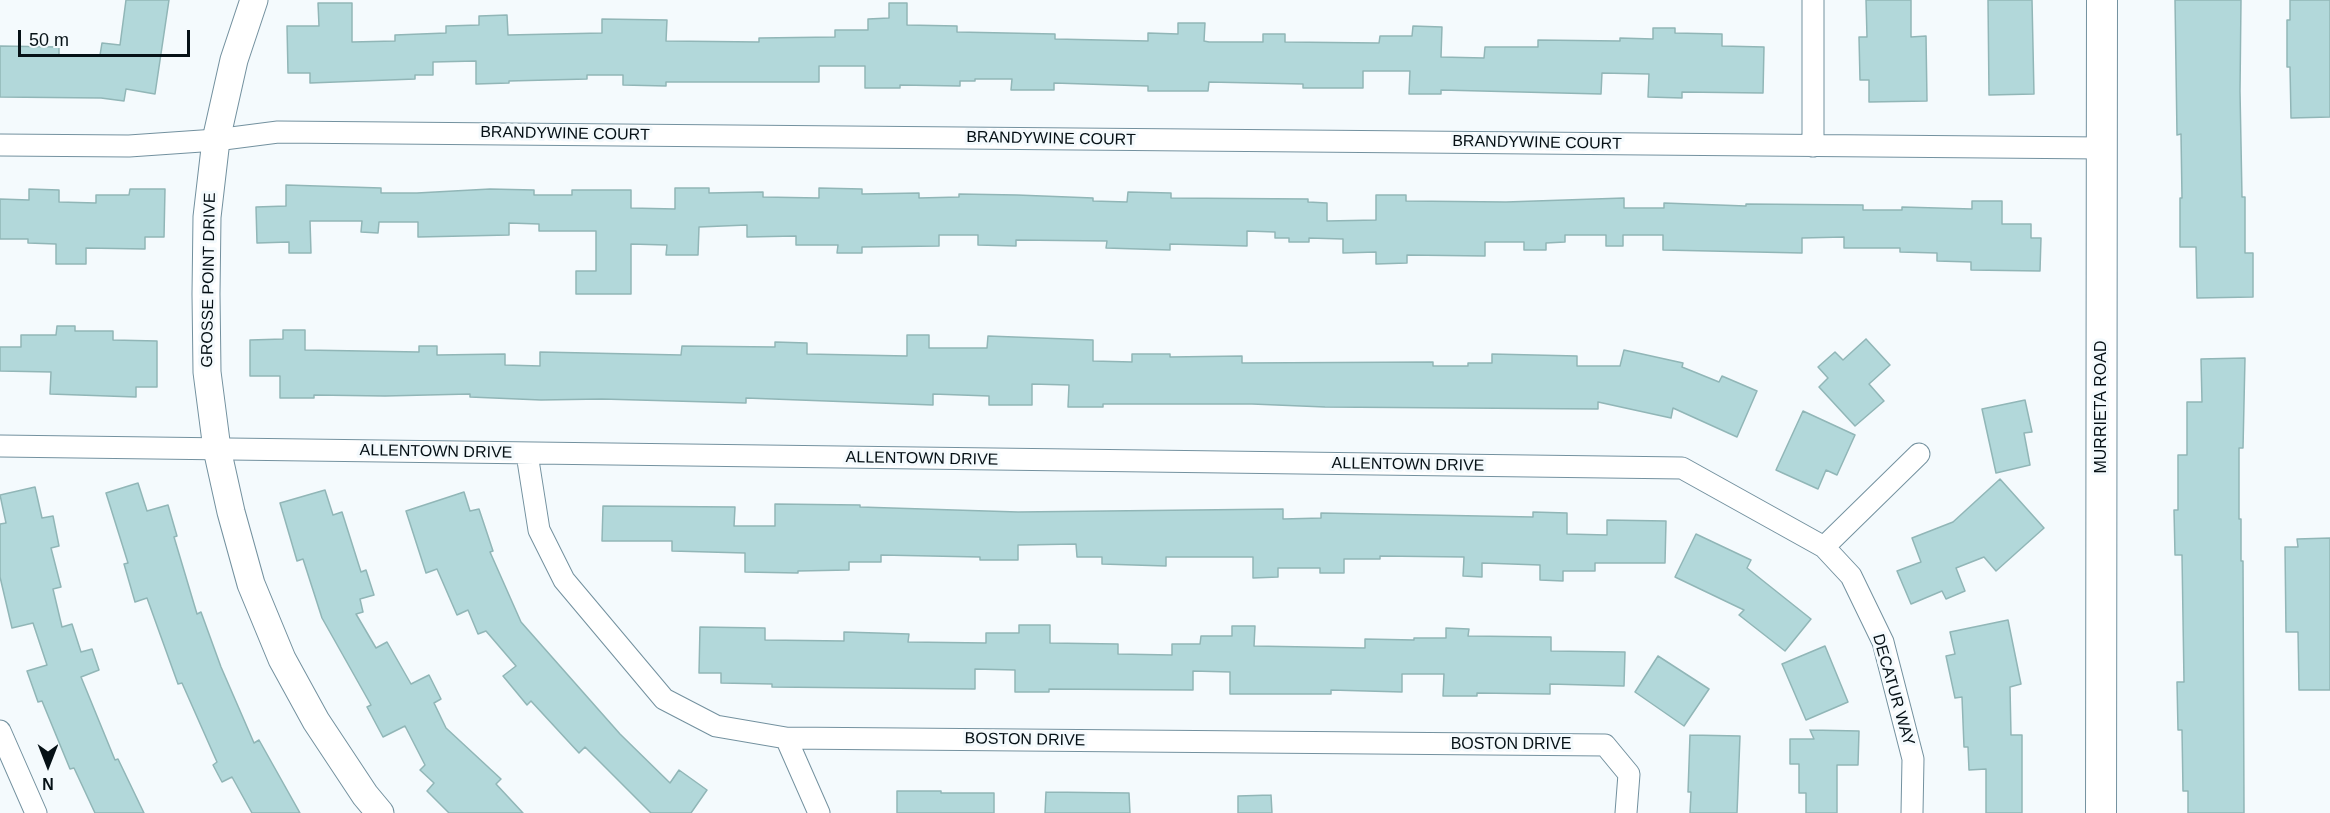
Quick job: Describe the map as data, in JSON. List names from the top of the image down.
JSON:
{
  "streets": {
    "main road": ["MURRIETA ROAD"],
    "street": [
      "BRANDYWINE COURT",
      "GROSSE POINT DRIVE",
      "ALLENTOWN DRIVE",
      "DECATUR WAY",
      "BOSTON DRIVE"
    ]
  },
  "crossings": [
    ["BRANDYWINE COURT", "GROSSE POINT DRIVE"],
    ["BRANDYWINE COURT", "MURRIETA ROAD"],
    ["GROSSE POINT DRIVE", "ALLENTOWN DRIVE"],
    ["ALLENTOWN DRIVE", "DECATUR WAY"],
    ["ALLENTOWN DRIVE", "BOSTON DRIVE"]
  ],
  "scale_bar": "50 m",
  "north": "bottom"
}
